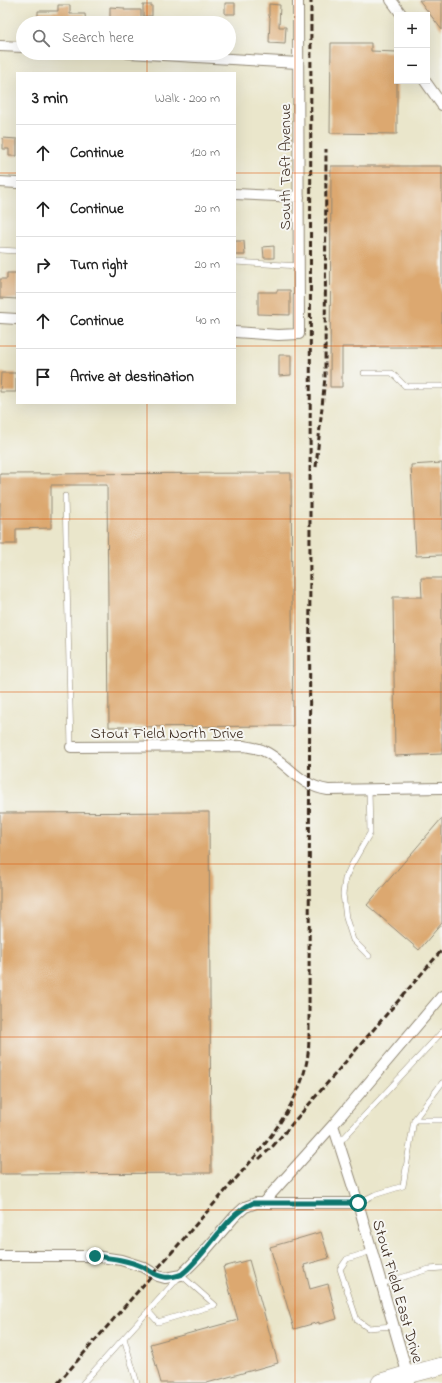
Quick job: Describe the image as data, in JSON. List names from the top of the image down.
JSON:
{
  "streets": {
    "street": ["South Taft Avenue", "Stout Field North Drive", "Stout Field East Drive"]
  },
  "page": {
    "map_buttons": ["+", "−"],
    "search": "Search here",
    "heading": ["3 min", "Walk · 200 m"],
    "list": [
      ["Continue", "120 m"],
      ["Continue", "20 m"],
      ["Turn right", "20 m"],
      ["Continue", "40 m"],
      "Arrive at destination"
    ]
  }
}
